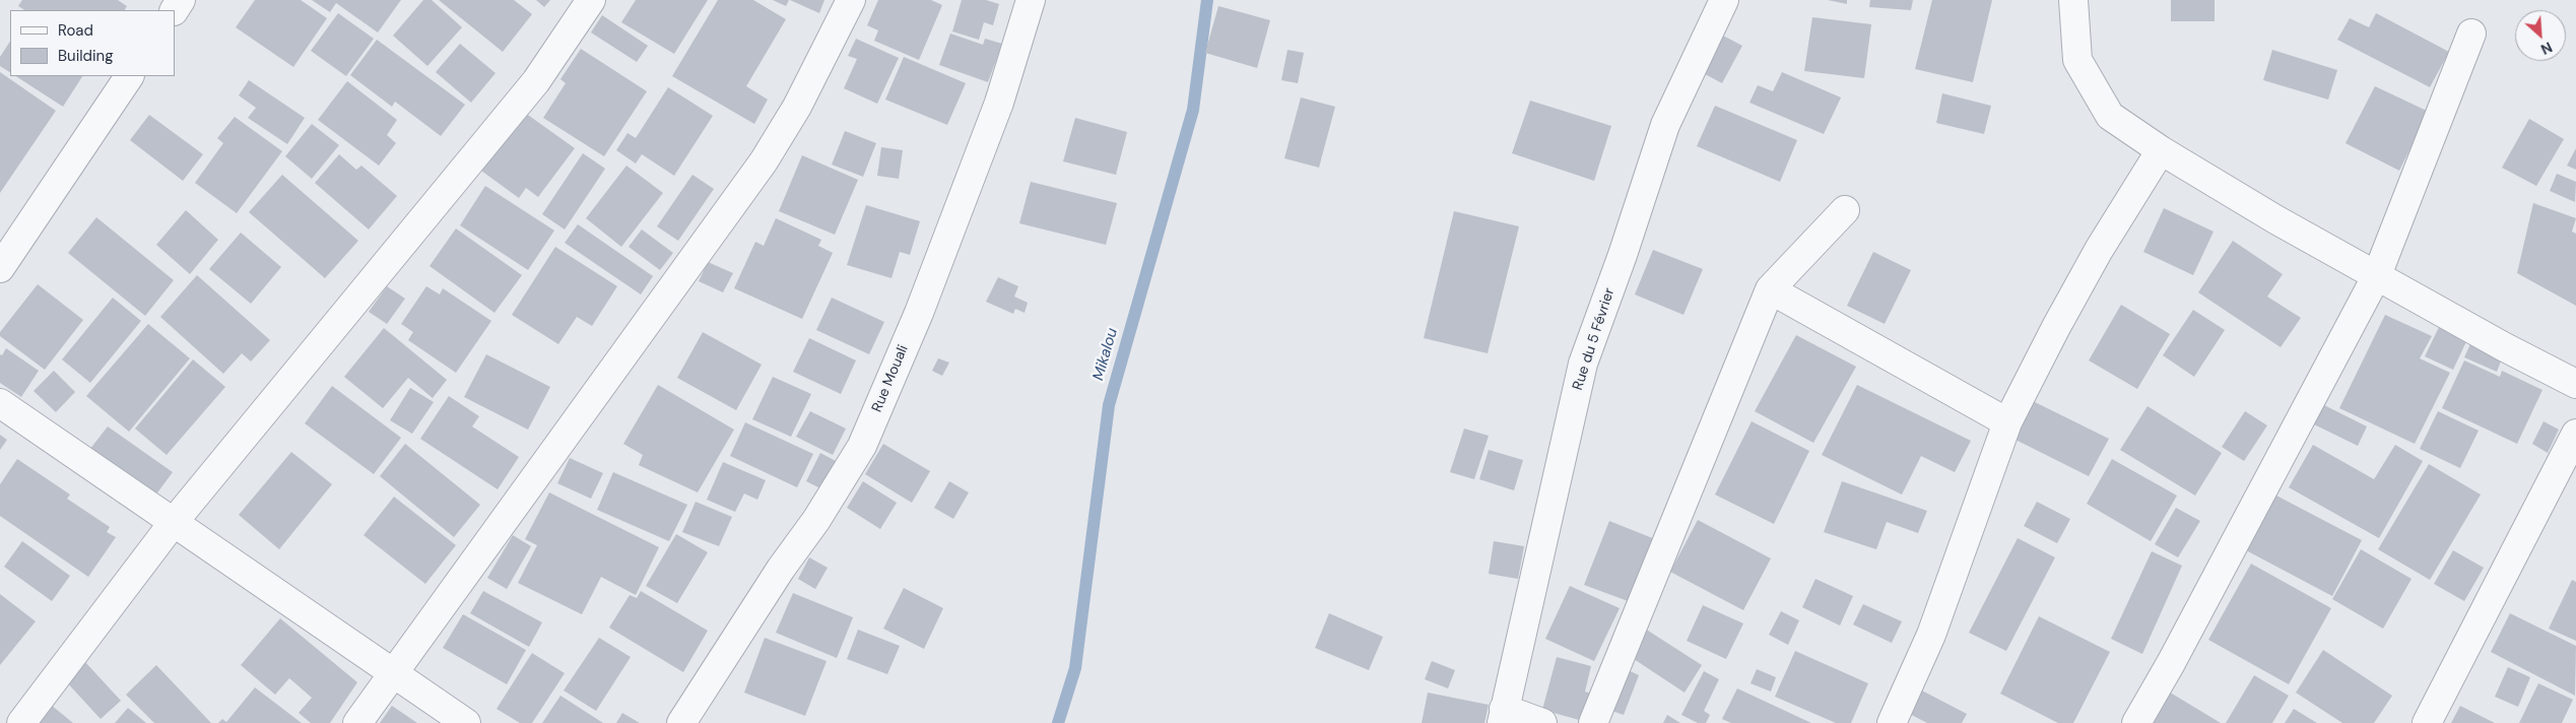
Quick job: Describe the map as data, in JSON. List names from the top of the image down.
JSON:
{
  "streets": {
    "street": ["Rue du 5 Février", "Rue Mouali"]
  },
  "water": ["Mikalou"],
  "legend": ["Road", "Building"],
  "north": "bottom right"
}
